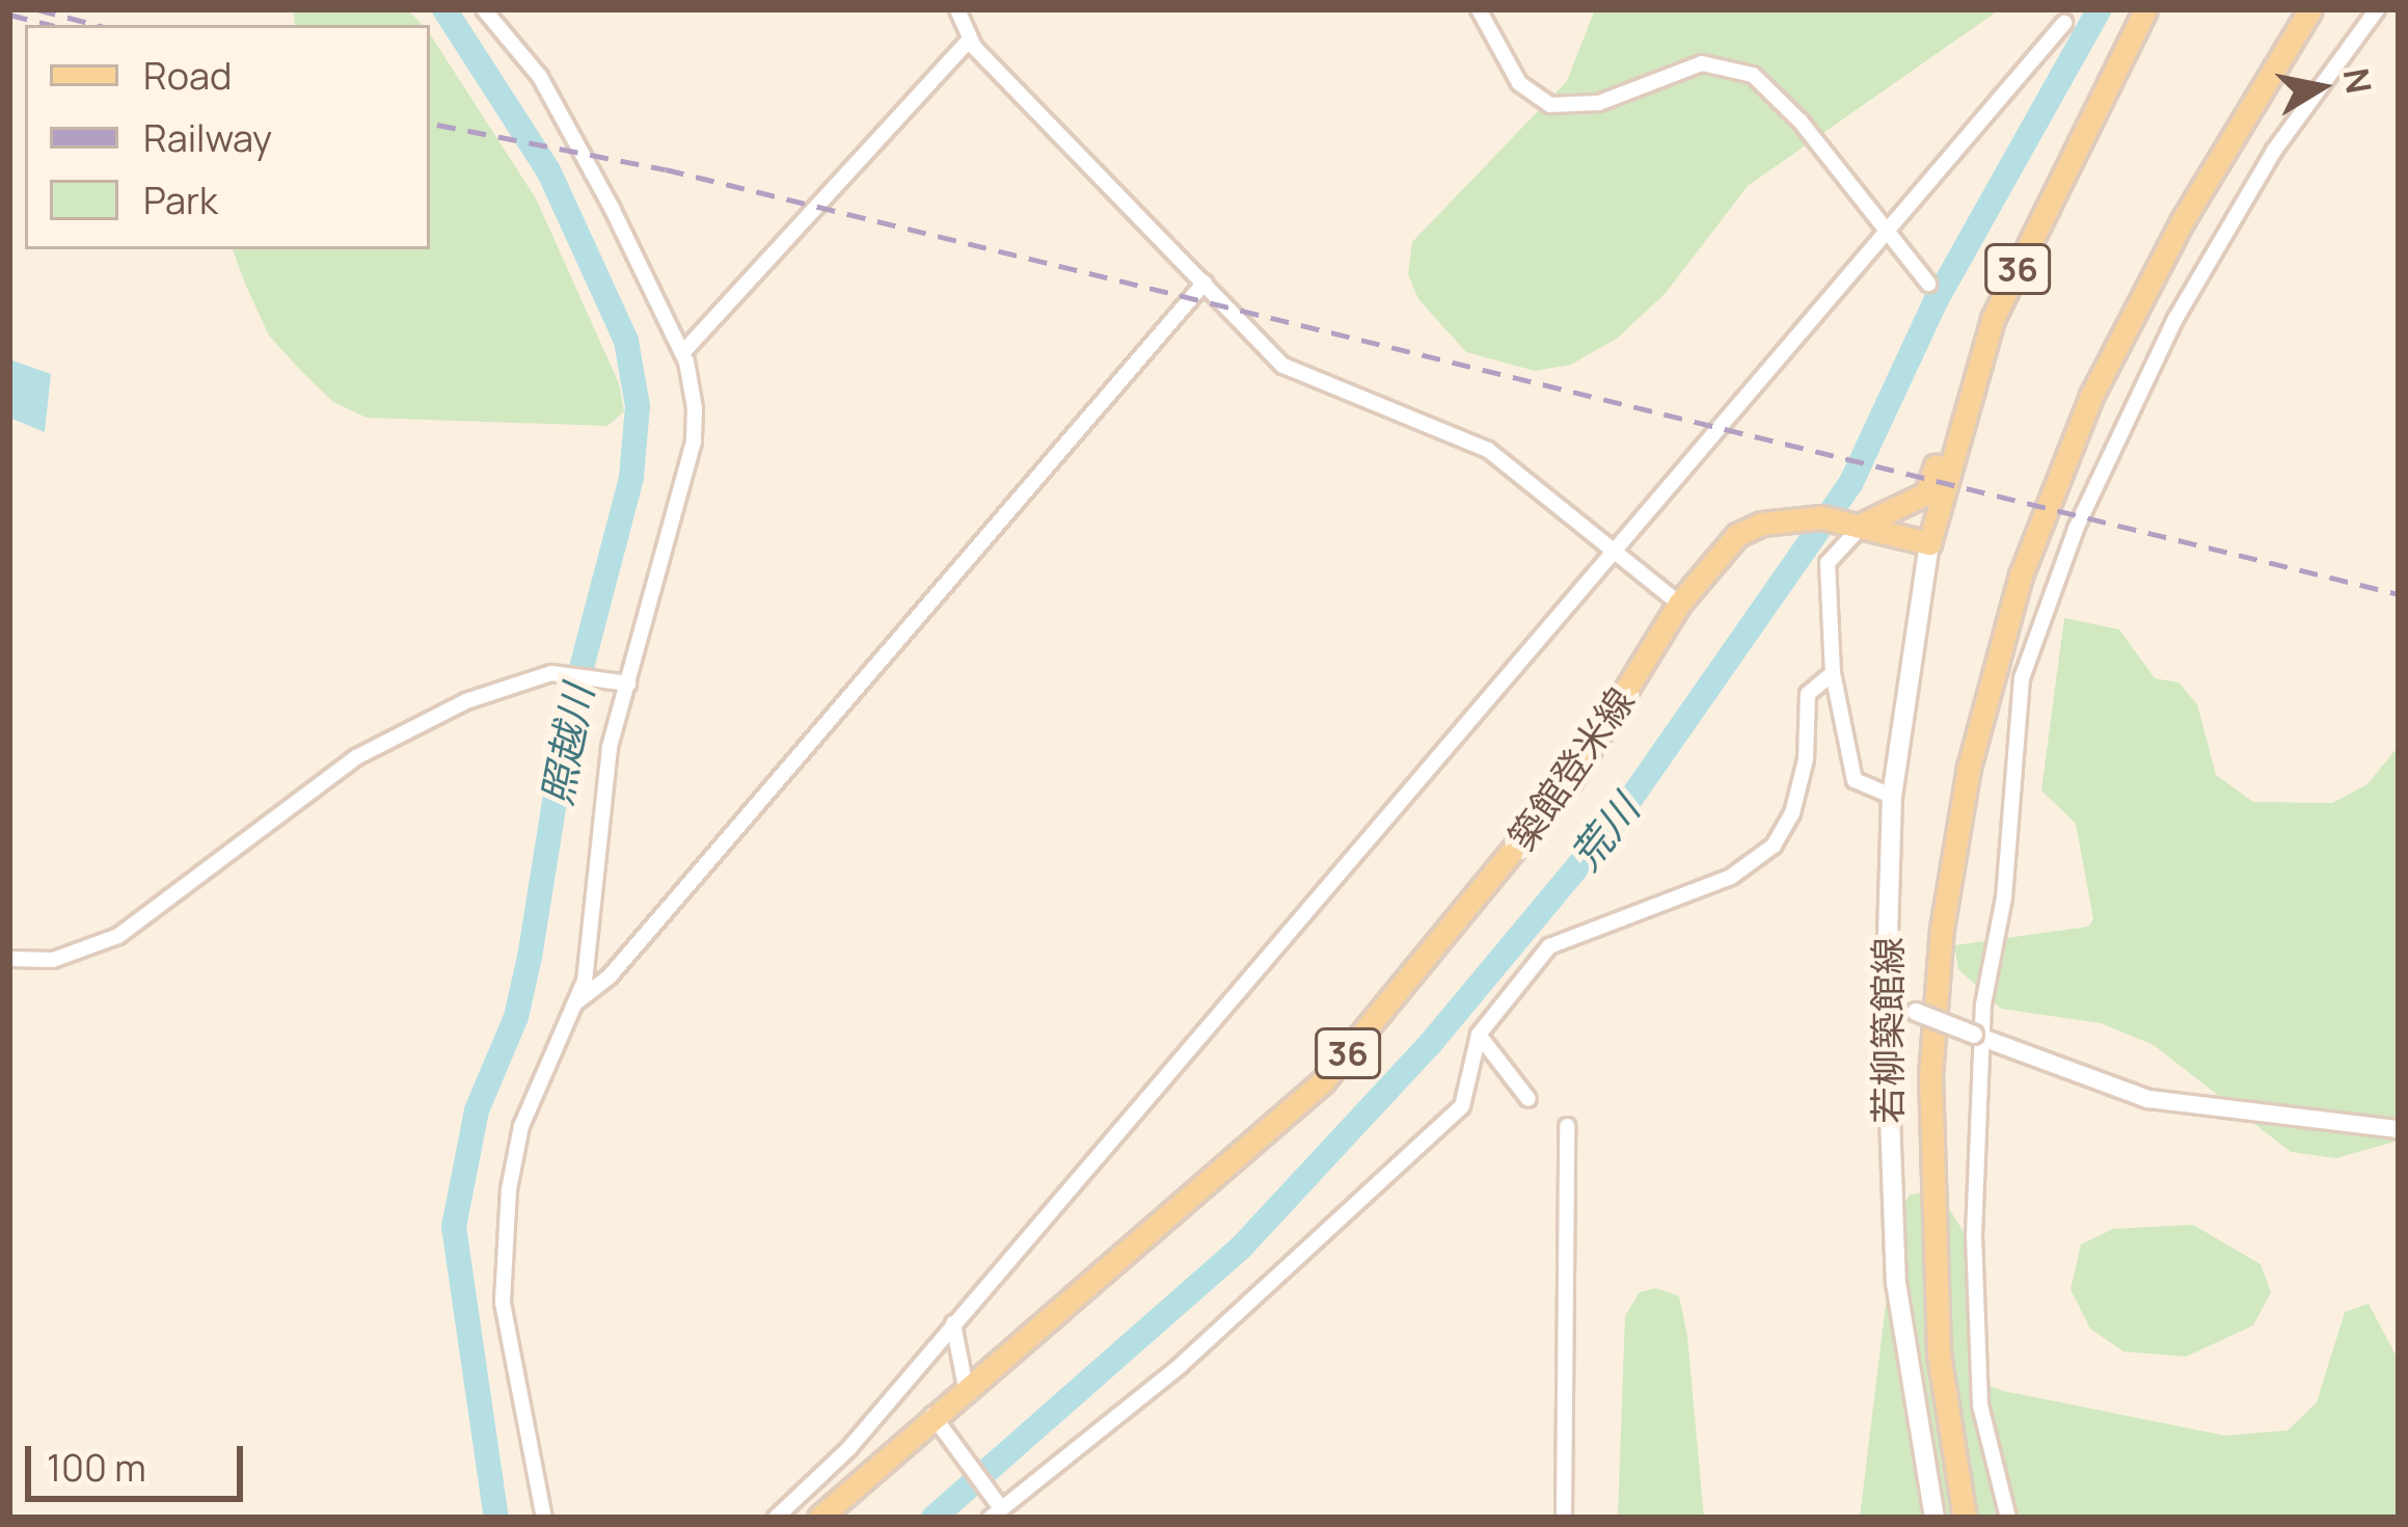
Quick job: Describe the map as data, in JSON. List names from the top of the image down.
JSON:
{
  "streets": {
    "main road": ["36", "築館登米線", "若柳築館線"]
  },
  "crossings": [
    ["36", "築館登米線"],
    ["36", "若柳築館線"],
    ["築館登米線", "若柳築館線"]
  ],
  "water": ["照越川", "荒川"],
  "legend": ["Road", "Railway", "Park"],
  "scale_bar": "100 m",
  "north": "right"
}
